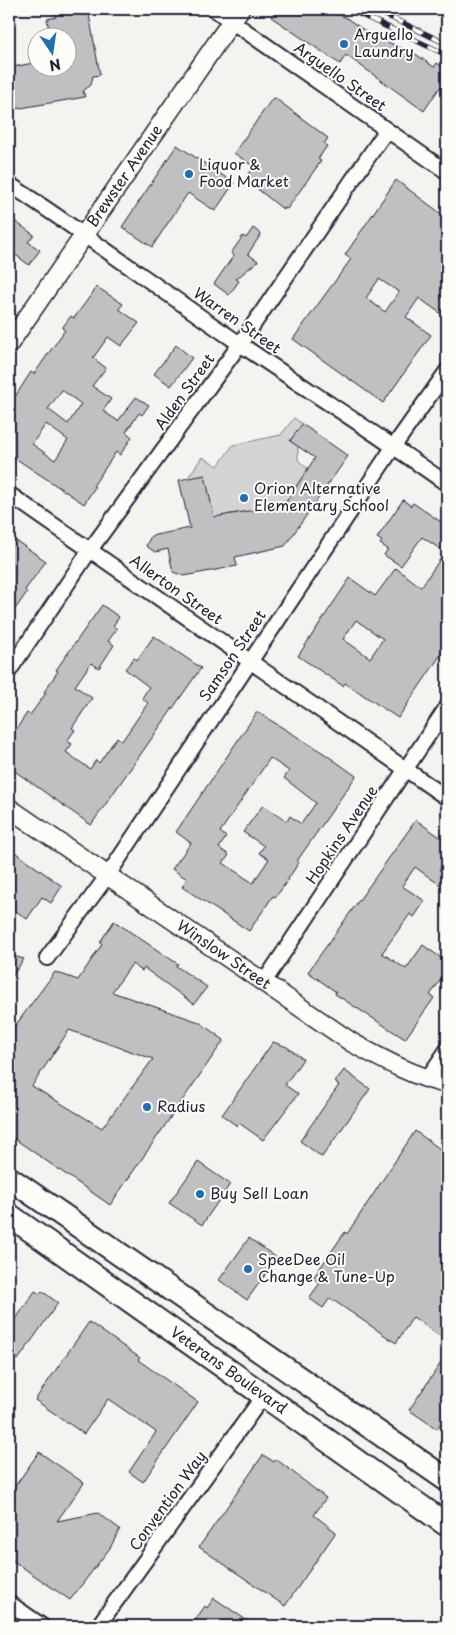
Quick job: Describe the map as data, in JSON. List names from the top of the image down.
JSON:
{
  "streets": {
    "main road": ["Veterans Boulevard"],
    "street": [
      "Arguello Street",
      "Brewster Avenue",
      "Warren Street",
      "Alden Street",
      "Allerton Street",
      "Samson Street",
      "Hopkins Avenue",
      "Winslow Street",
      "Convention Way"
    ]
  },
  "crossings": [
    ["Arguello Street", "Brewster Avenue"],
    ["Arguello Street", "Alden Street"],
    ["Brewster Avenue", "Warren Street"],
    ["Warren Street", "Alden Street"],
    ["Warren Street", "Samson Street"],
    ["Alden Street", "Allerton Street"],
    ["Allerton Street", "Samson Street"],
    ["Allerton Street", "Hopkins Avenue"],
    ["Samson Street", "Winslow Street"],
    ["Hopkins Avenue", "Winslow Street"],
    ["Veterans Boulevard", "Convention Way"]
  ],
  "places": [
    "Arguello Laundry",
    "Liquor & Food Market",
    "Orion Alternative Elementary School",
    "Radius",
    "Buy Sell Loan",
    "SpeeDee Oil Change & Tune-Up"
  ],
  "north": "bottom"
}
